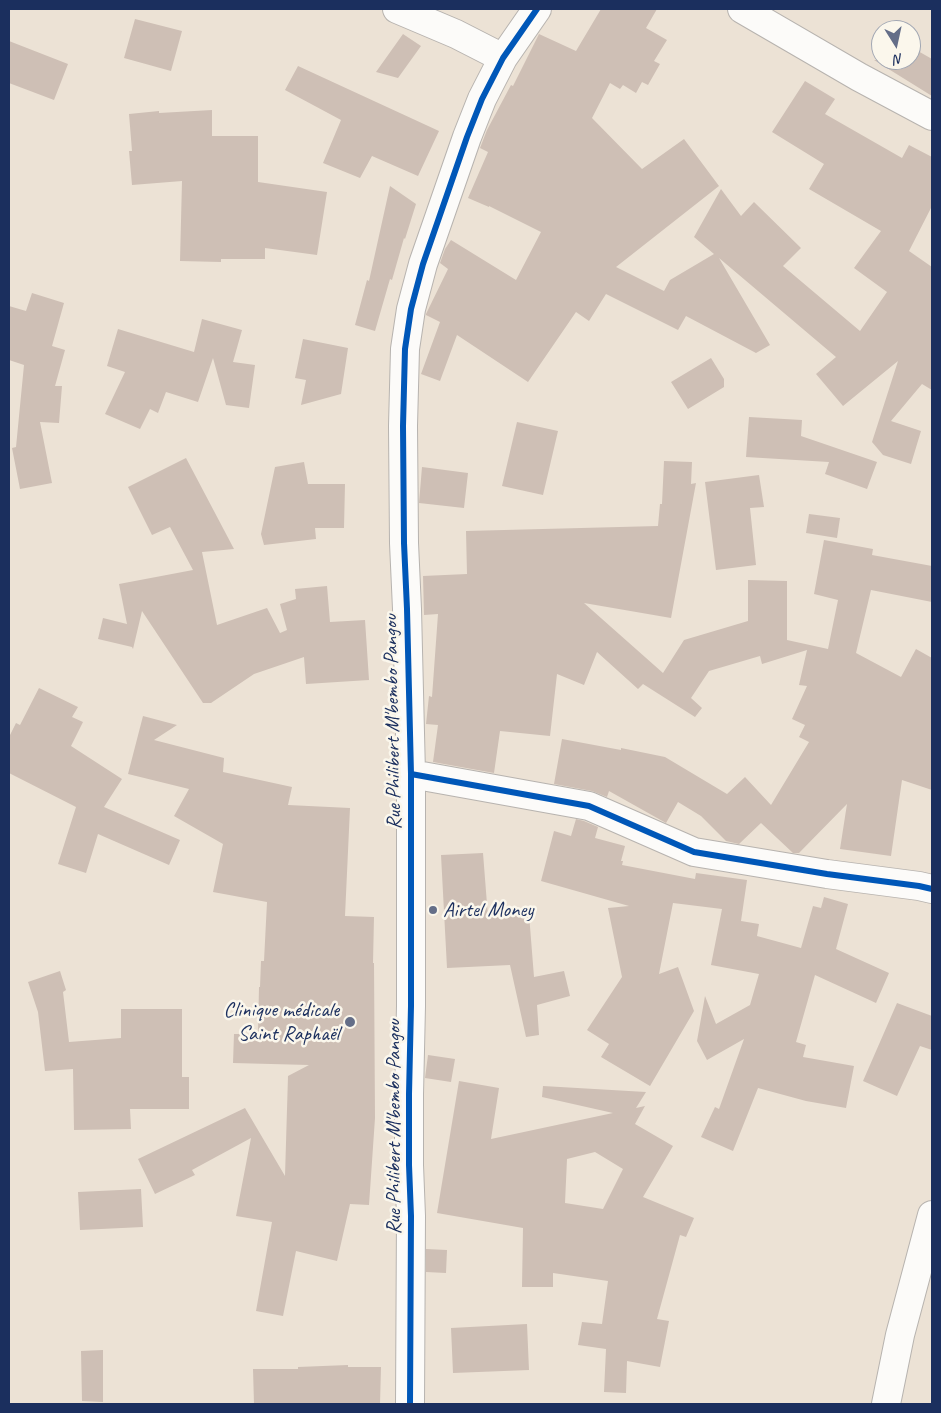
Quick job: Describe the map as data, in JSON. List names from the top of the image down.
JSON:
{
  "streets": {
    "street": ["Rue Philibert M'bembo Pangou"]
  },
  "places": ["Airtel Money", "Clinique médicale Saint Raphaël"],
  "north": "bottom"
}
